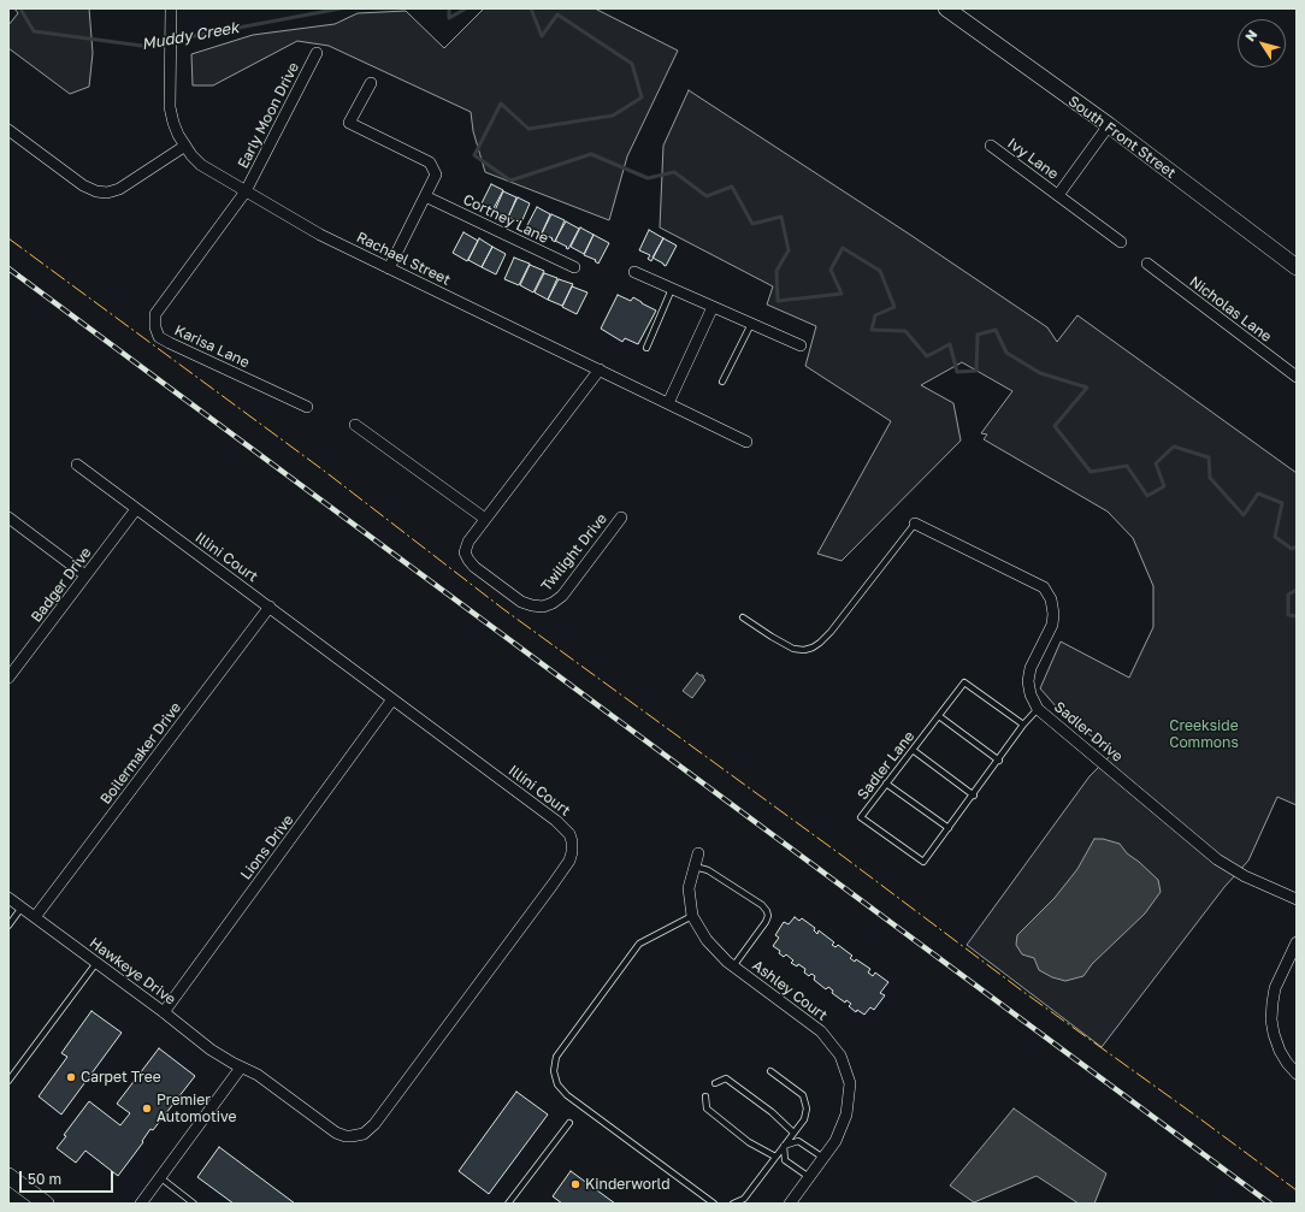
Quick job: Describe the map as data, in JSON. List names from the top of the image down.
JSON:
{
  "streets": {
    "street": [
      "Early Moon Drive",
      "South Front Street",
      "Ivy Lane",
      "Cortney Lane",
      "Rachael Street",
      "Nicholas Lane",
      "Karisa Lane",
      "Twilight Drive",
      "Illini Court",
      "Badger Drive",
      "Sadler Drive",
      "Boilermaker Drive",
      "Lions Drive",
      "Hawkeye Drive",
      "Ashley Court"
    ],
    "lane": ["Sadler Lane"]
  },
  "crossings": [
    ["Early Moon Drive", "Rachael Street"],
    ["Early Moon Drive", "Karisa Lane"],
    ["South Front Street", "Ivy Lane"],
    ["Rachael Street", "Karisa Lane"],
    ["Rachael Street", "Twilight Drive"],
    ["Illini Court", "Badger Drive"],
    ["Illini Court", "Boilermaker Drive"],
    ["Illini Court", "Lions Drive"],
    ["Illini Court", "Hawkeye Drive"],
    ["Sadler Drive", "Sadler Lane"],
    ["Boilermaker Drive", "Hawkeye Drive"],
    ["Lions Drive", "Hawkeye Drive"]
  ],
  "water": ["Muddy Creek"],
  "parks": ["Creekside Commons"],
  "places": ["Carpet Tree", "Premier Automotive", "Kinderworld"],
  "scale_bar": "50 m",
  "north": "top left"
}
